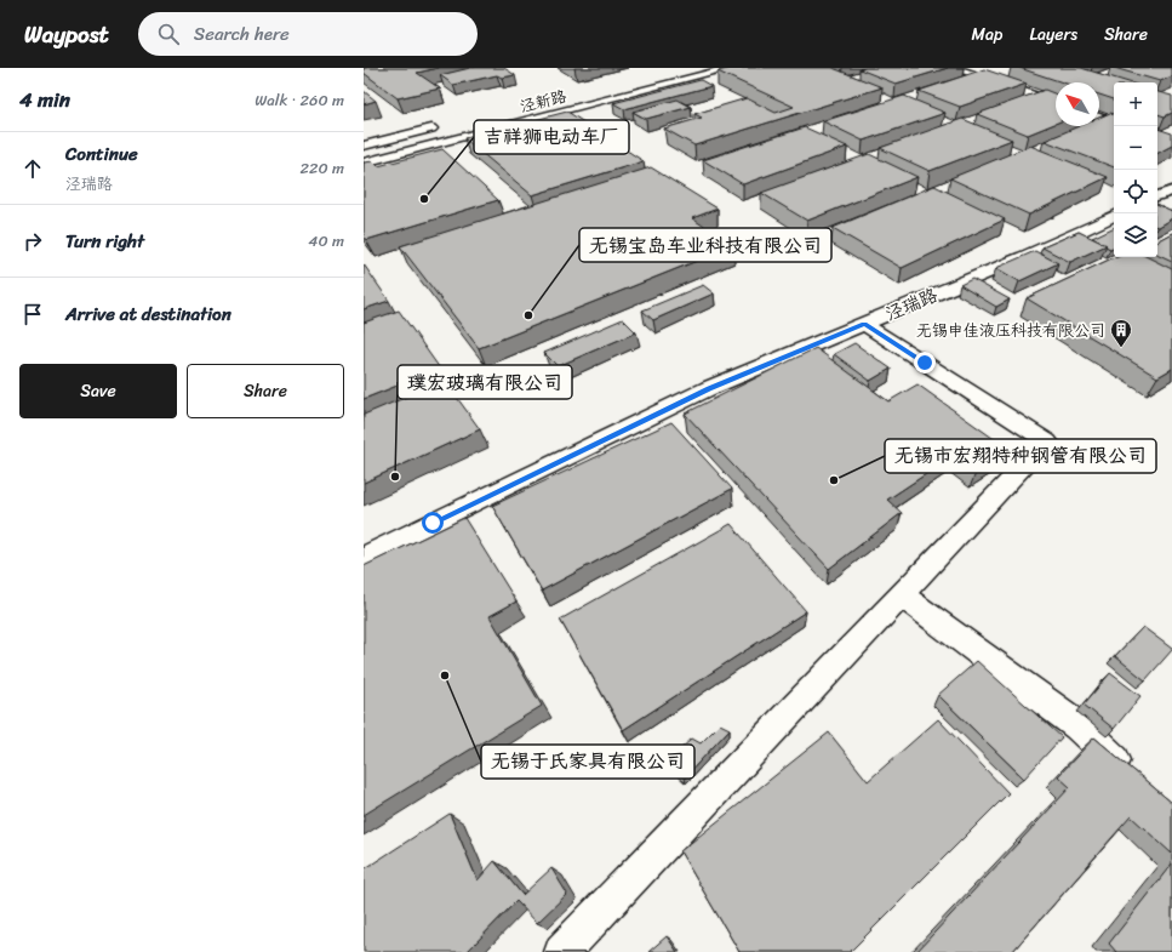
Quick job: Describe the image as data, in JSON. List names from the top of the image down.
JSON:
{
  "streets": {
    "street": ["泾新路", "泾瑞路"]
  },
  "places": {
    "other": [
      "吉祥狮电动车厂",
      "无锡宝岛车业科技有限公司",
      "璞宏玻璃有限公司",
      "无锡市宏翔特种钢管有限公司",
      "无锡于氏家具有限公司"
    ],
    "building": ["无锡申佳液压科技有限公司"]
  },
  "north": "top left",
  "page": {
    "header": "Waypost",
    "search": "Search here",
    "nav": ["Map", "Layers", "Share"],
    "heading": ["4 min", "Walk · 260 m"],
    "map_buttons": ["+", "−"],
    "list": [
      ["Continue", "泾瑞路", "220 m"],
      ["Turn right", "40 m"],
      "Arrive at destination"
    ],
    "buttons": ["Save", "Share"]
  }
}
